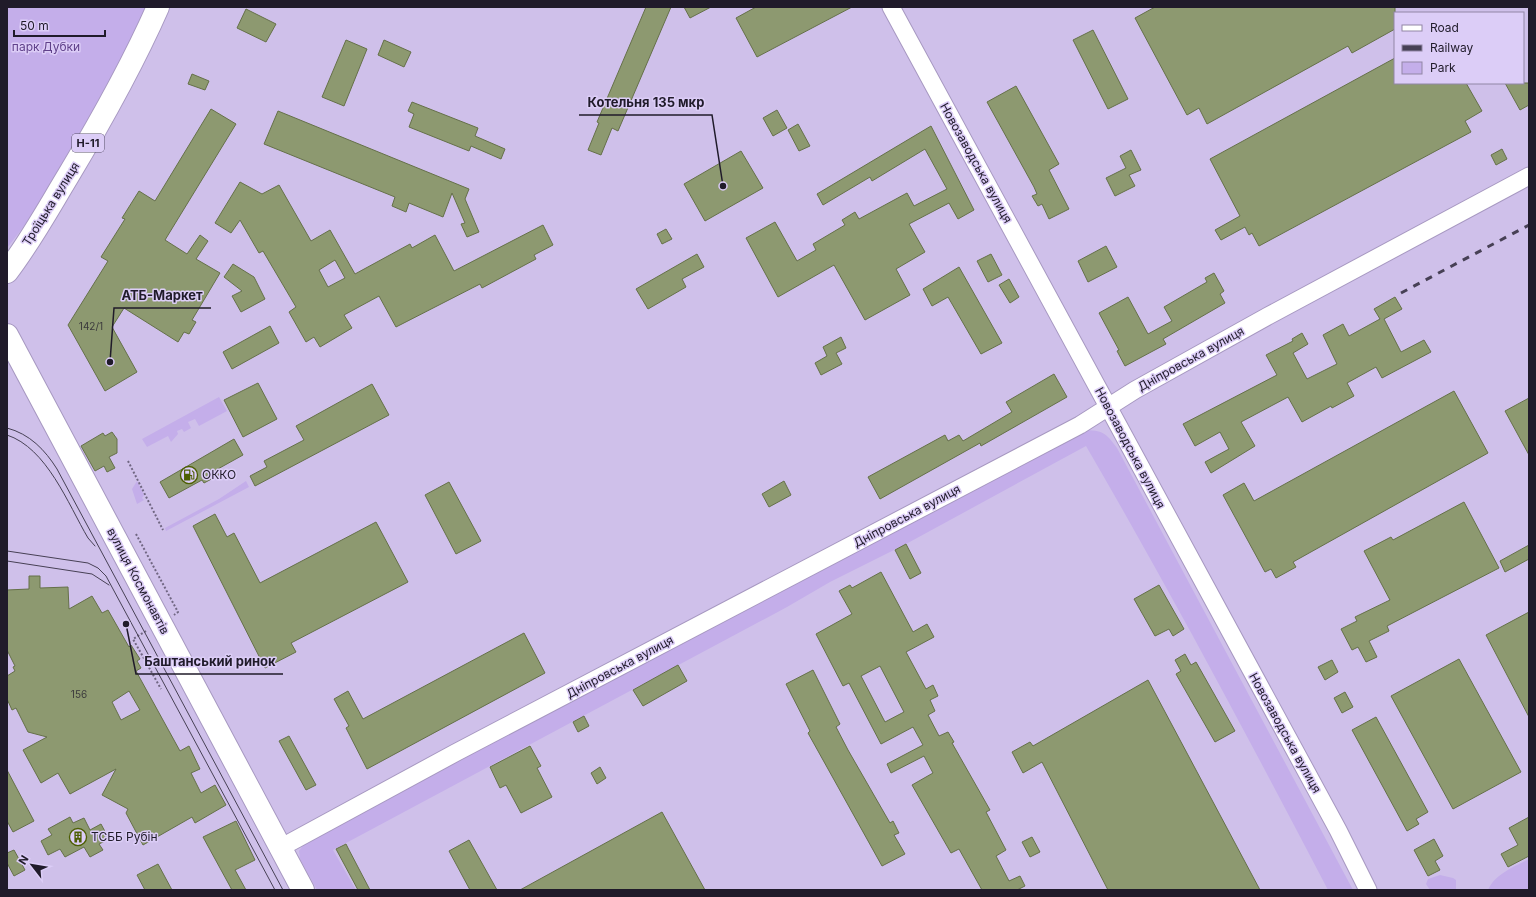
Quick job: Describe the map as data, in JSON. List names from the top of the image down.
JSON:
{
  "streets": {
    "main road": ["Н-11", "Троїцька вулиця", "вулиця Космонавтів"],
    "street": ["Новозаводська вулиця", "Дніпровська вулиця"]
  },
  "crossings": [
    ["Новозаводська вулиця", "Дніпровська вулиця"],
    ["Дніпровська вулиця", "вулиця Космонавтів"]
  ],
  "parks": ["парк Дубки"],
  "places": {
    "other": ["Котельня 135 мкр", "АТБ-Маркет", "Баштанський ринок"],
    "fuel station": ["ОККО"],
    "building": ["ТСББ Рубін"]
  },
  "house_numbers": ["142/1", "156"],
  "legend": ["Road", "Railway", "Park"],
  "scale_bar": "50 m",
  "north": "top left"
}
